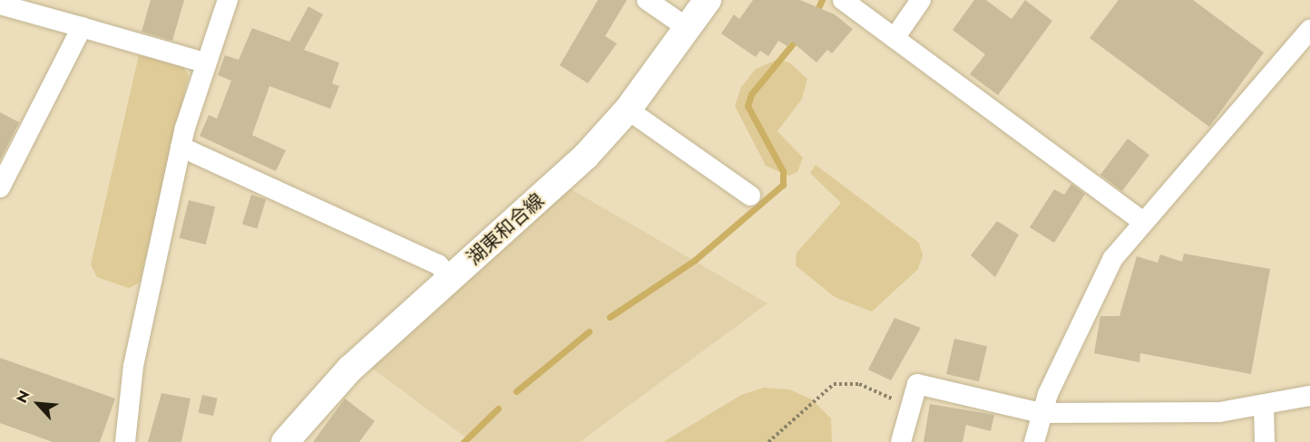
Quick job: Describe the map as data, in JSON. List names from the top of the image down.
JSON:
{
  "streets": {
    "main road": ["湖東和合線"]
  },
  "north": "top left"
}
